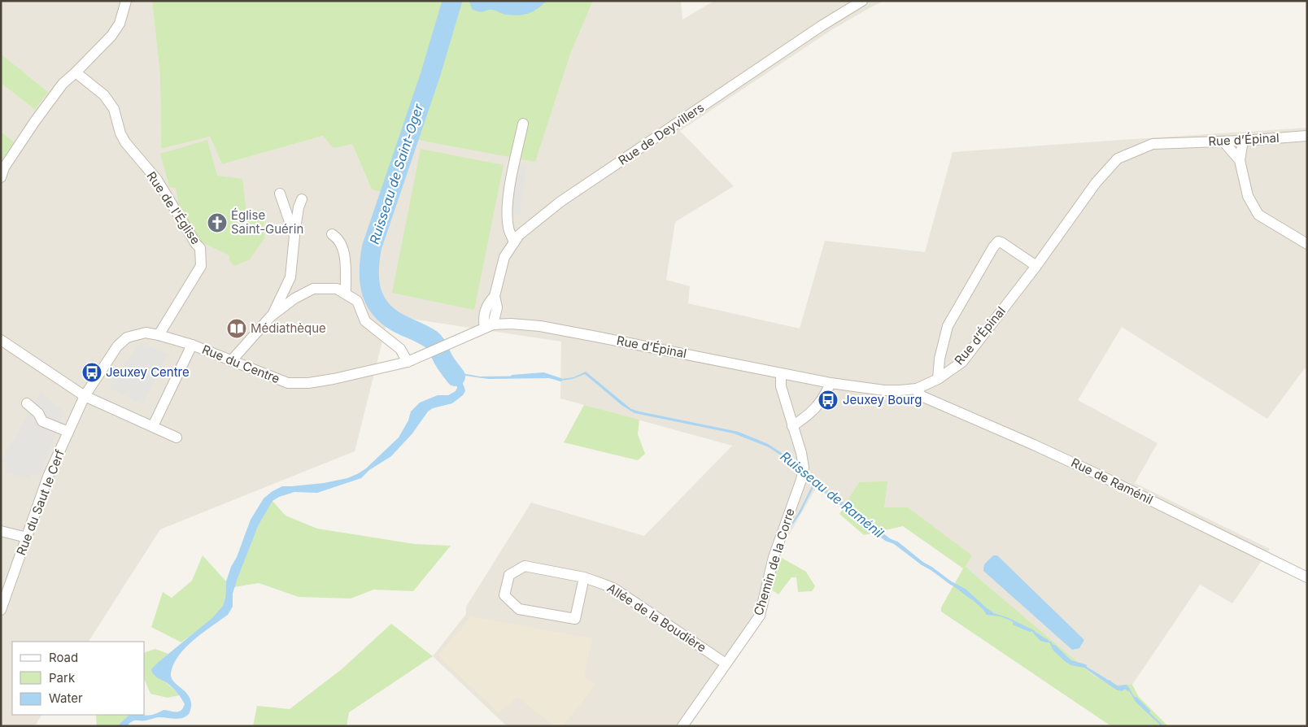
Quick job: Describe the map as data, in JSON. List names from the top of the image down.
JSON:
{
  "streets": {
    "street": [
      "Rue de Deyvillers",
      "Rue d’Épinal",
      "Rue de l'Église",
      "Rue du Centre",
      "Rue de Raménil",
      "Rue du Saut le Cerf",
      "Chemin de la Corre",
      "Allée de la Boudière"
    ]
  },
  "crossings": [
    ["Rue de Deyvillers", "Rue d’Épinal"],
    ["Rue de Deyvillers", "Rue du Centre"],
    ["Rue d’Épinal", "Rue du Centre"],
    ["Rue d’Épinal", "Rue de Raménil"],
    ["Rue d’Épinal", "Chemin de la Corre"],
    ["Rue de l'Église", "Rue du Centre"],
    ["Rue du Centre", "Rue du Saut le Cerf"],
    ["Chemin de la Corre", "Allée de la Boudière"]
  ],
  "water": ["Ruisseau de Saint-Oger", "Ruisseau de Raménil"],
  "places": {
    "church": ["Église Saint-Guérin"],
    "library": ["Médiathèque"],
    "bus stop": ["Jeuxey Centre", "Jeuxey Bourg"]
  },
  "legend": ["Road", "Park", "Water"]
}
